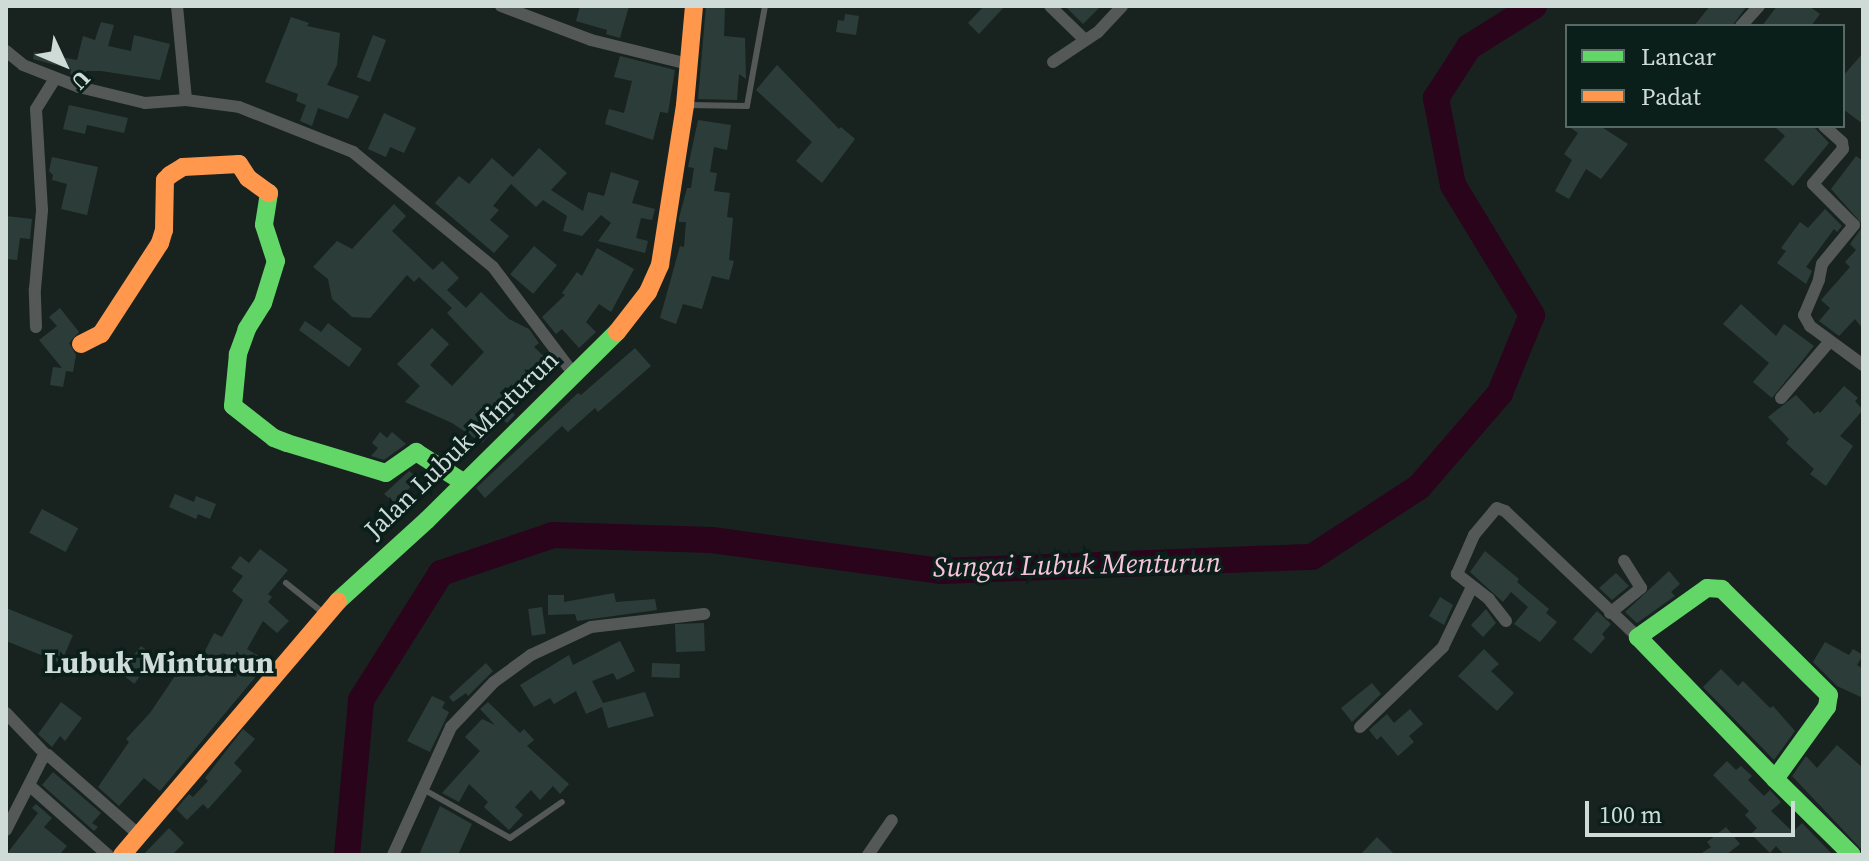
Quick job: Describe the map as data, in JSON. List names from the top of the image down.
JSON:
{
  "streets": {
    "street": ["Jalan Lubuk Minturun"]
  },
  "districts": ["Lubuk Minturun"],
  "water": ["Sungai Lubuk Menturun"],
  "legend": ["Lancar", "Padat"],
  "scale_bar": "100 m",
  "north": "bottom right"
}
